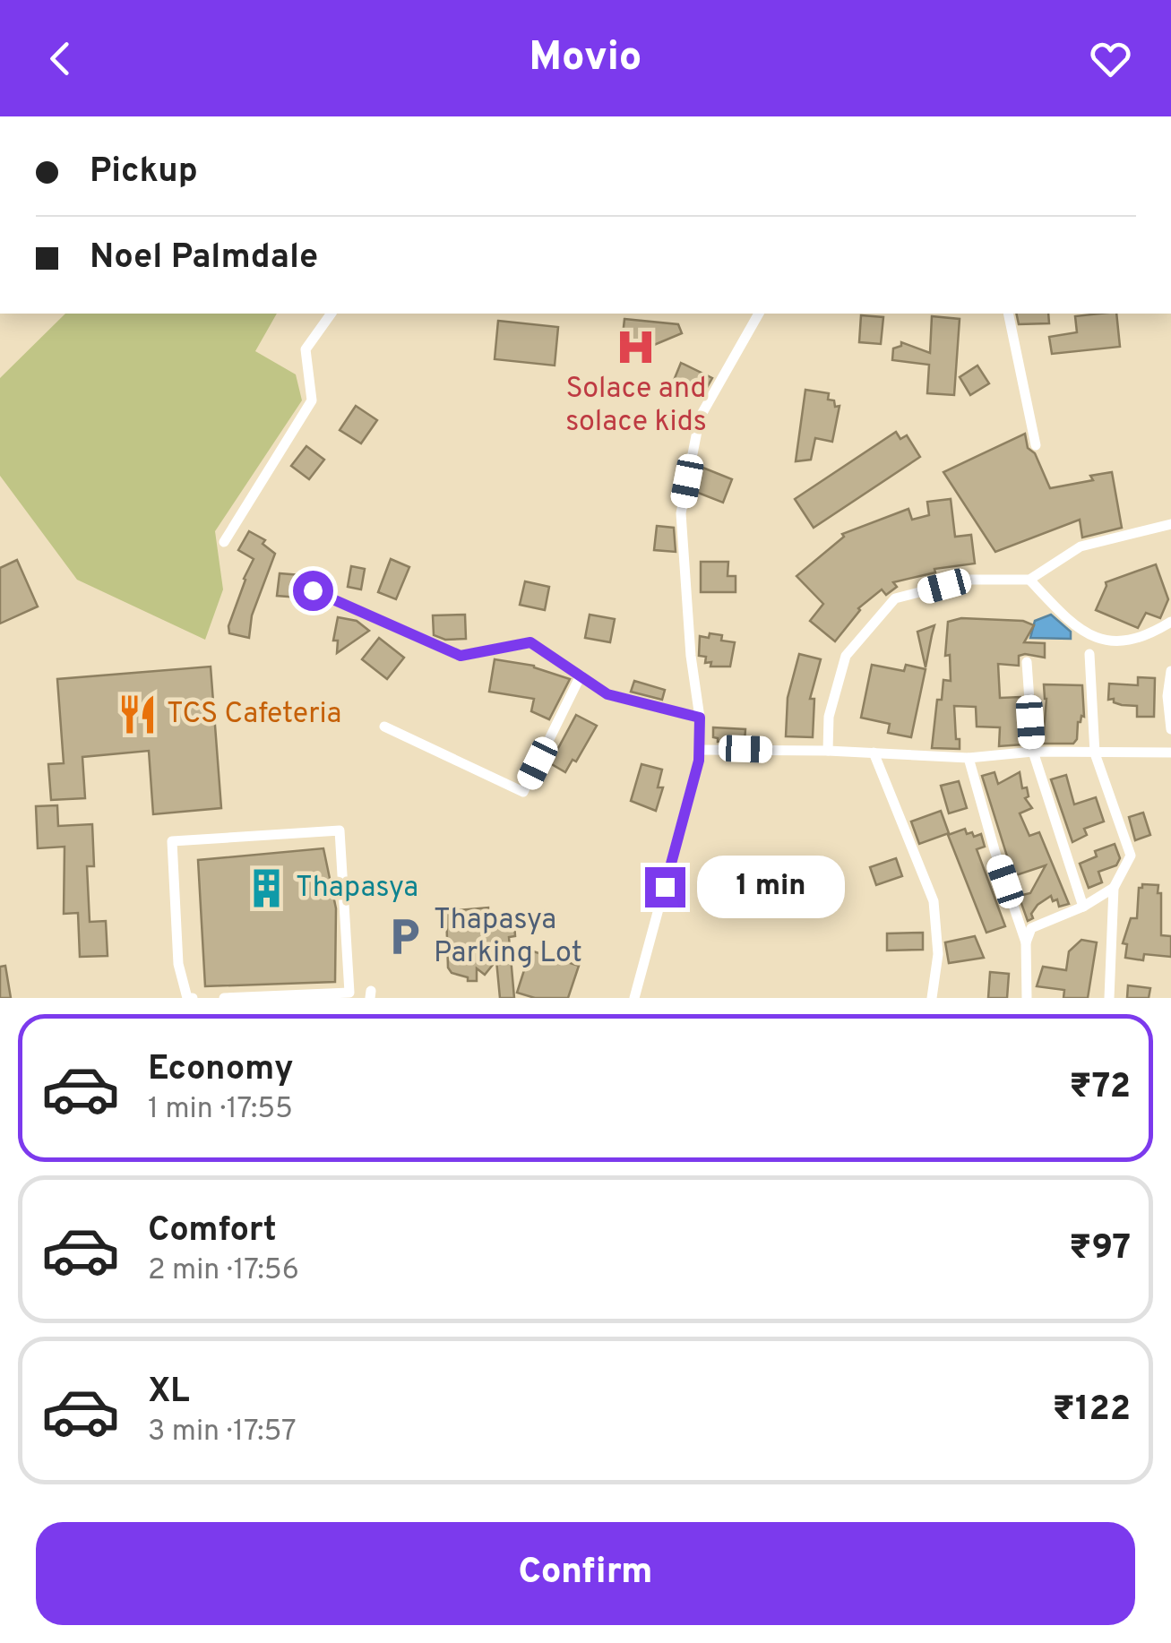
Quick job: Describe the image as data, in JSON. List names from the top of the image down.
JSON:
{
  "places": {
    "hospital": ["Solace and solace kids"],
    "restaurant": ["TCS Cafeteria"],
    "building": ["Thapasya"],
    "parking": ["Thapasya Parking Lot"]
  },
  "page": {
    "header": "Movio",
    "banner": ["Pickup", "Noel Palmdale"],
    "bubble": "1 min",
    "list": [
      {
        "name": "Economy",
        "note": "1 min · 17:55",
        "value": "₹72"
      },
      {
        "name": "Comfort",
        "note": "2 min · 17:56",
        "value": "₹97"
      },
      {
        "name": "XL",
        "note": "3 min · 17:57",
        "value": "₹122"
      }
    ],
    "buttons": "Confirm"
  }
}
